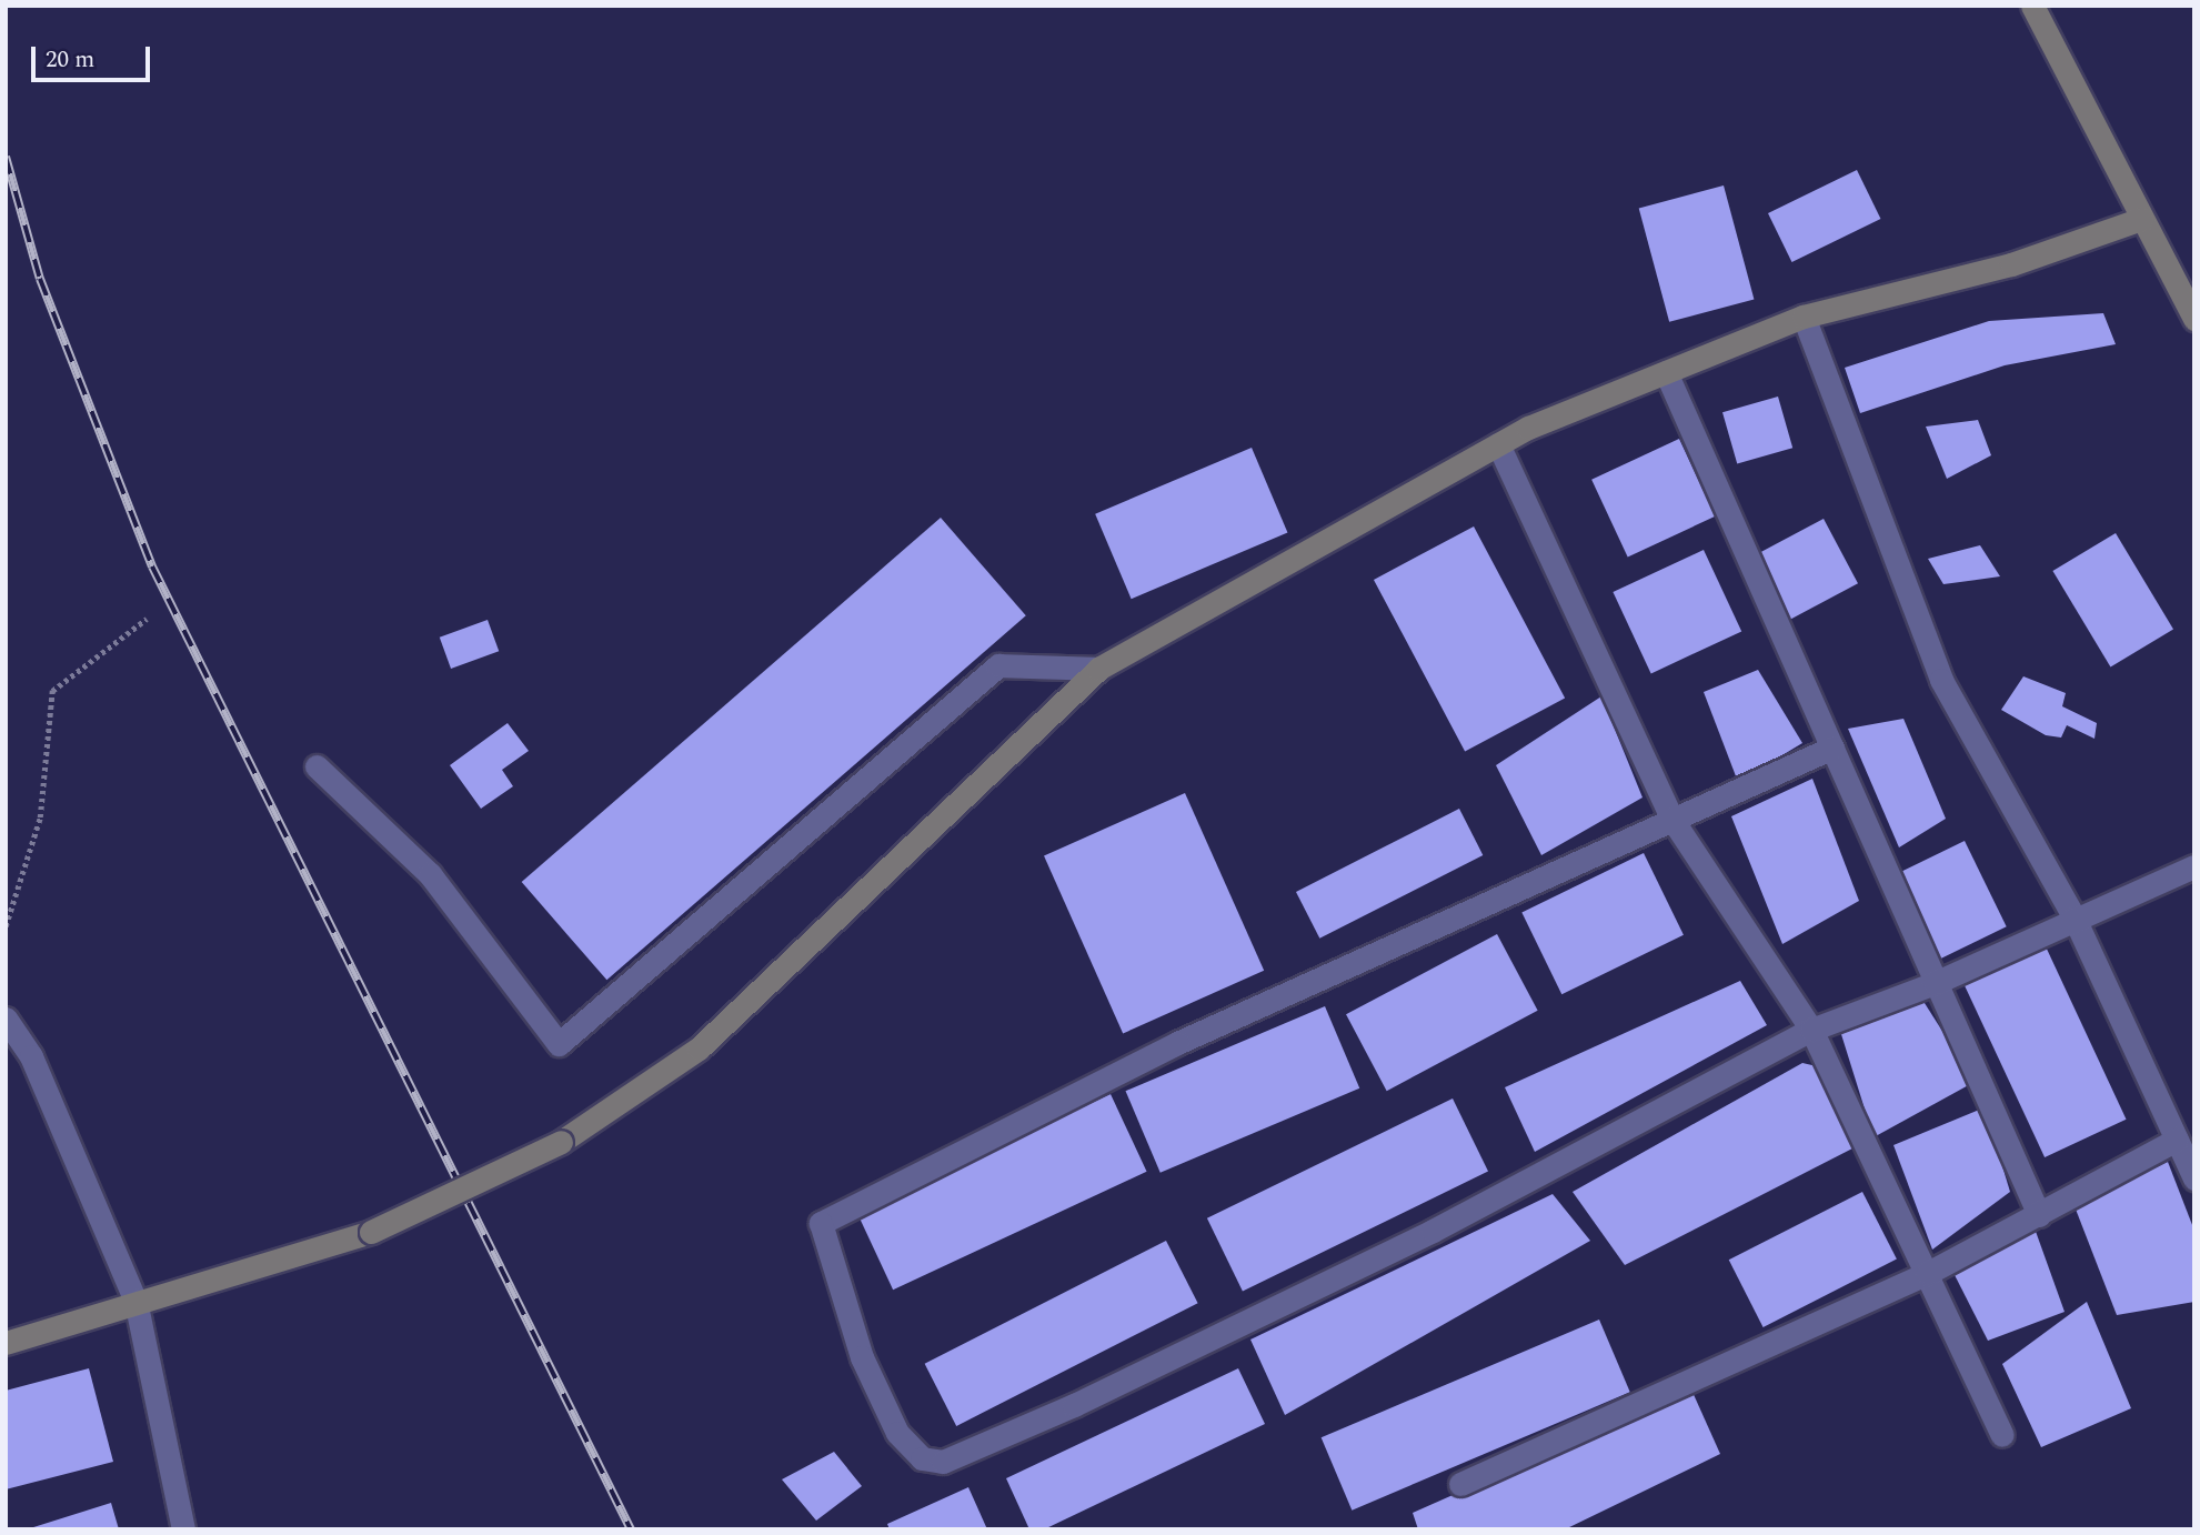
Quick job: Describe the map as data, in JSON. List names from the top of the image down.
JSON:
{
  "scale_bar": "20 m"
}
